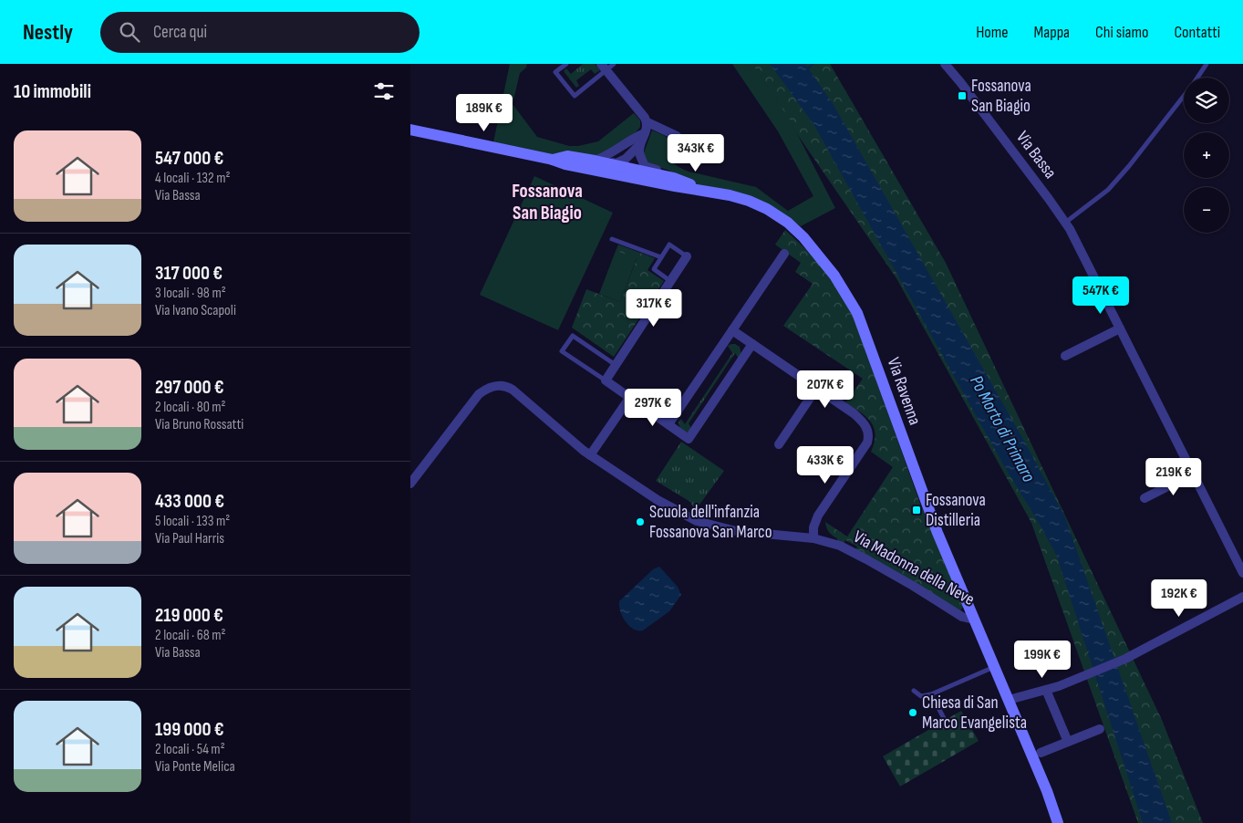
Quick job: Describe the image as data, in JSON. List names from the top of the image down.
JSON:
{
  "streets": {
    "main road": ["Via Ravenna"],
    "street": ["Via Bassa", "Via Madonna della Neve"]
  },
  "crossings": [
    ["Via Ravenna", "Via Madonna della Neve"]
  ],
  "districts": ["Fossanova San Biagio"],
  "water": ["Po Morto di Primaro"],
  "places": {
    "transit": ["Fossanova San Biagio", "Fossanova Distilleria"],
    "other": ["Scuola dell'infanzia Fossanova San Marco", "Chiesa di San Marco Evangelista"]
  },
  "page": {
    "header": "Nestly",
    "search": "Cerca qui",
    "nav": [
      "Home",
      "Mappa",
      "Chi siamo",
      "Contatti"
    ],
    "heading": "10 immobili",
    "map_buttons": ["+", "−"],
    "price": [
      "189K €",
      "343K €",
      "547K €",
      "317K €",
      "207K €",
      "297K €",
      "433K €",
      "219K €",
      "192K €",
      "199K €"
    ],
    "list": [
      {
        "name": "547 000 €",
        "note": "4 locali · 132 m² · Via Bassa"
      },
      {
        "name": "317 000 €",
        "note": "3 locali · 98 m² · Via Ivano Scapoli"
      },
      {
        "name": "297 000 €",
        "note": "2 locali · 80 m² · Via Bruno Rossatti"
      },
      {
        "name": "433 000 €",
        "note": "5 locali · 133 m² · Via Paul Harris"
      },
      {
        "name": "219 000 €",
        "note": "2 locali · 68 m² · Via Bassa"
      },
      {
        "name": "199 000 €",
        "note": "2 locali · 54 m² · Via Ponte Melica"
      }
    ]
  }
}
